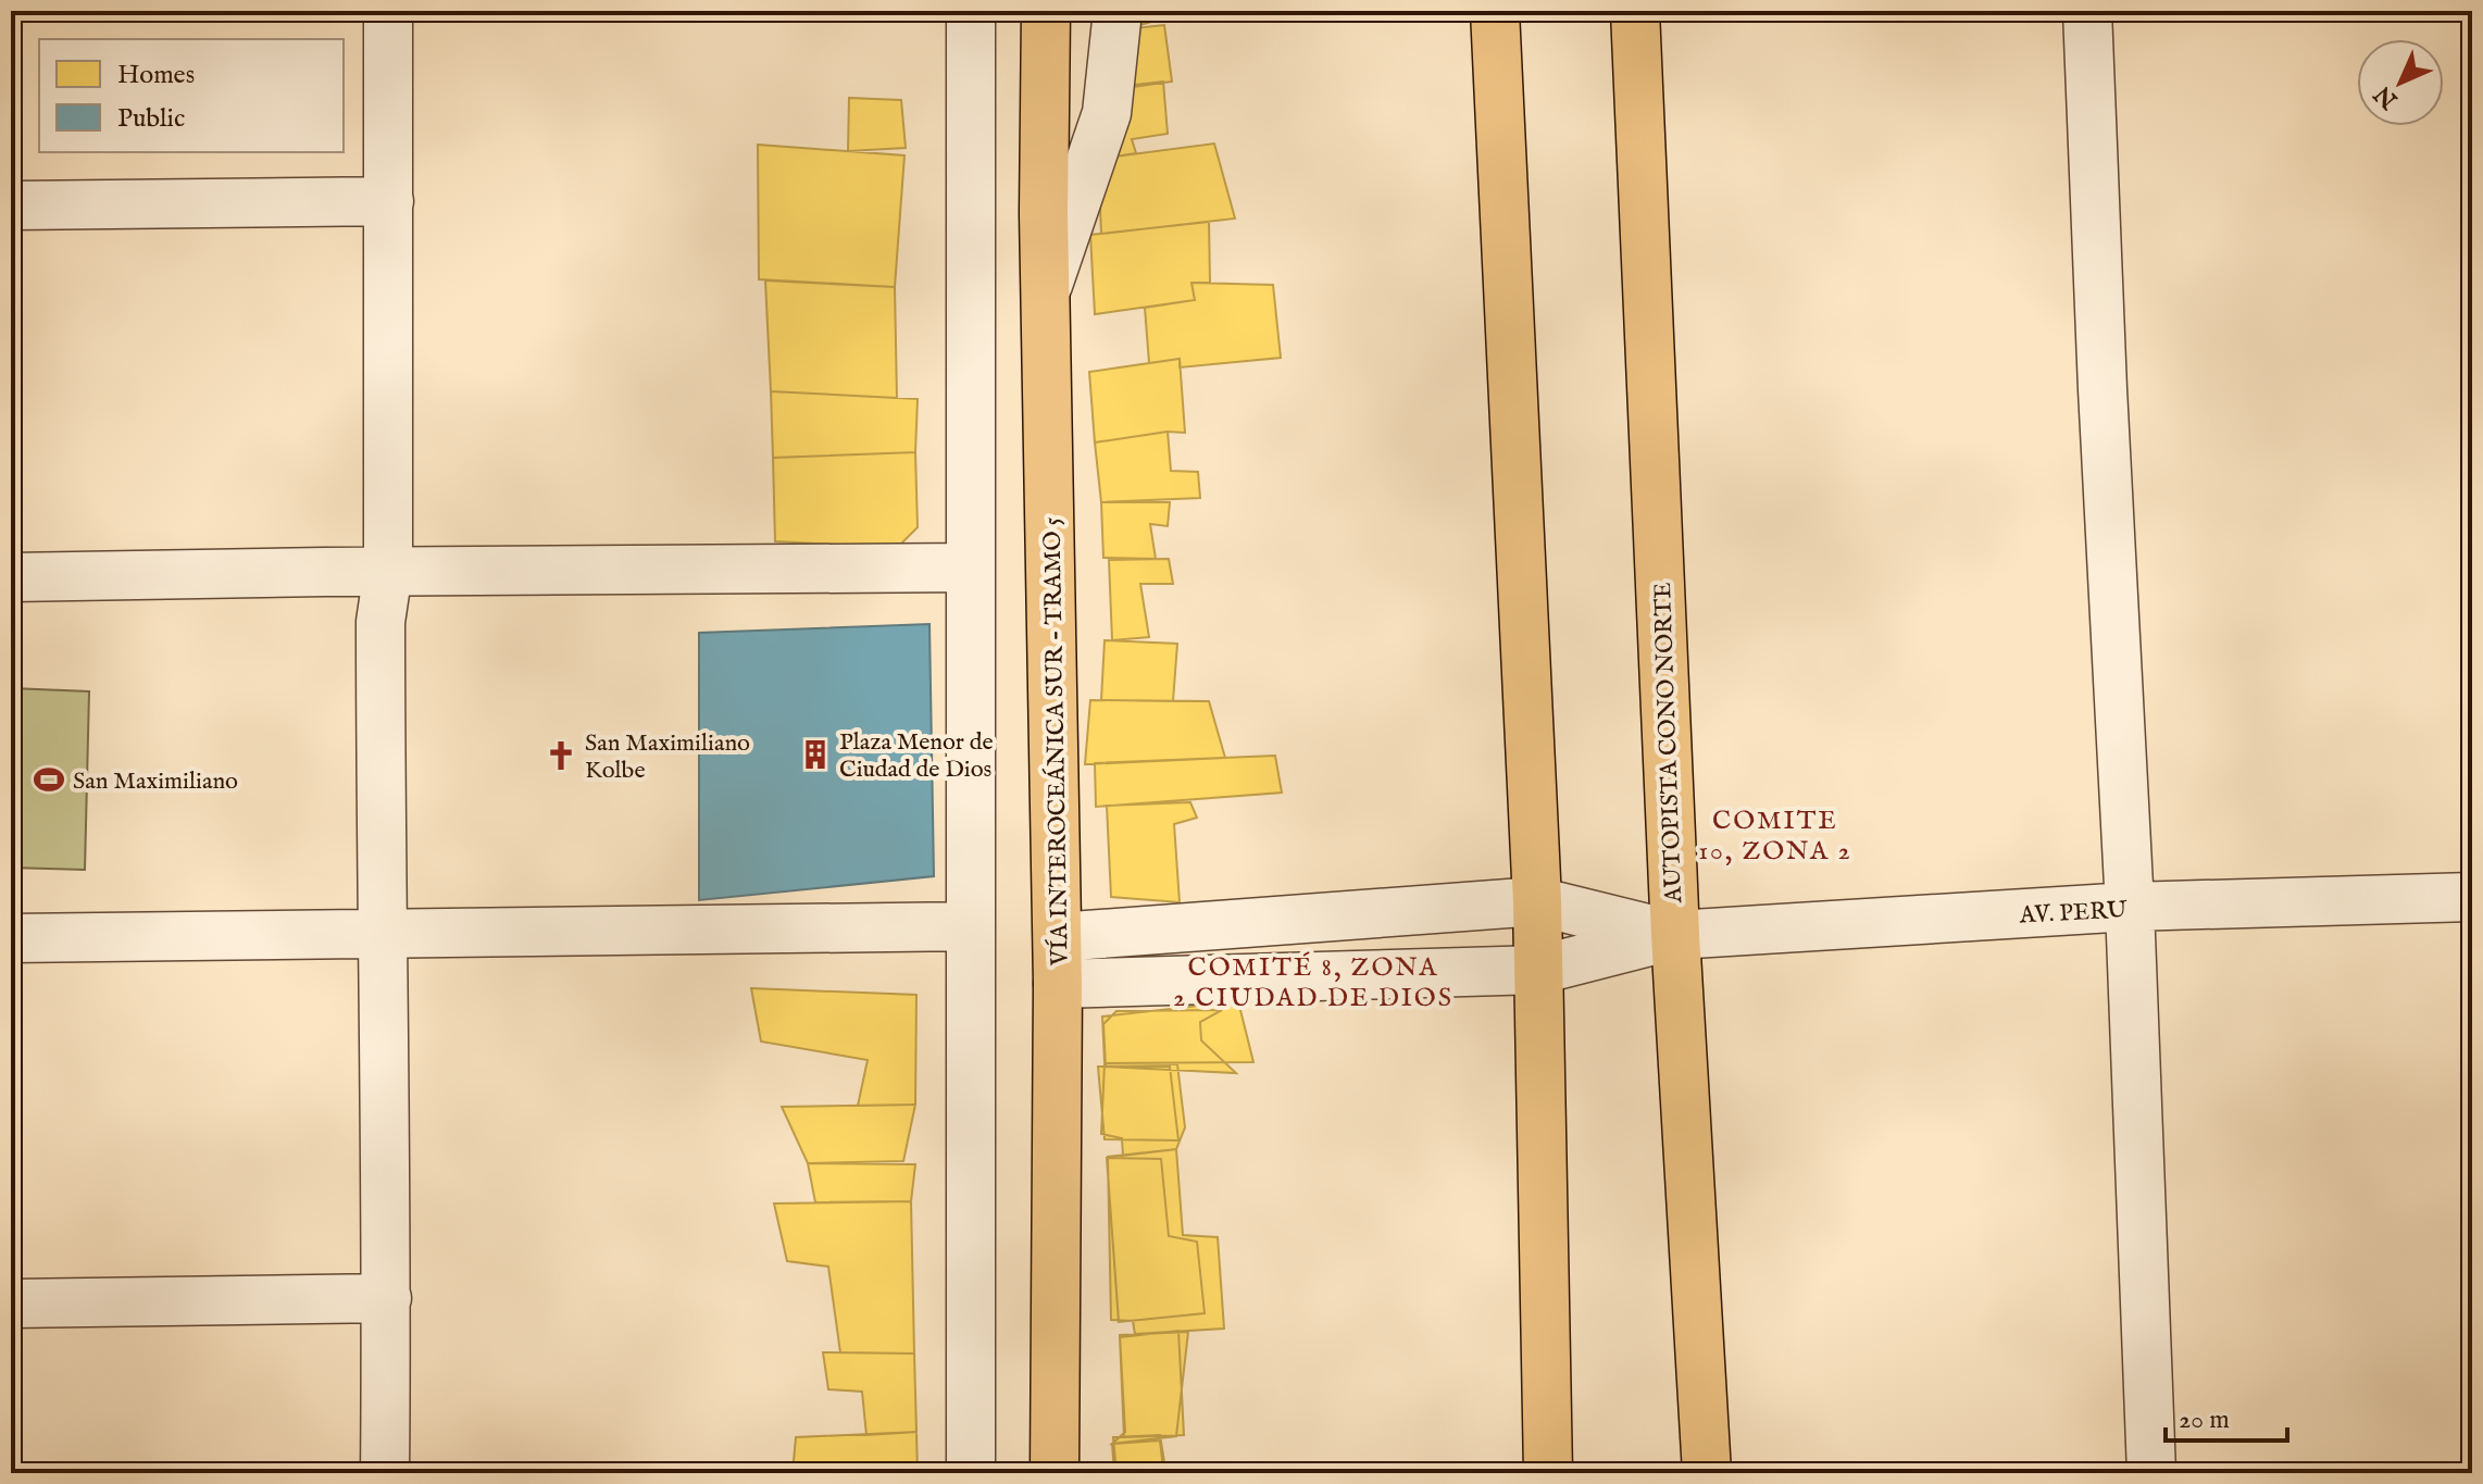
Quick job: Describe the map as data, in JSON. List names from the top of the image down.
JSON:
{
  "streets": {
    "main road": ["VÍA INTEROCEÁNICA SUR - TRAMO 5", "AUTOPISTA CONO NORTE"],
    "street": ["AV. PERU"]
  },
  "crossings": [
    ["AUTOPISTA CONO NORTE", "AV. PERU"]
  ],
  "districts": ["COMITE 10, ZONA 2", "COMITÉ 8, ZONA 2 CIUDAD DE DIOS"],
  "places": {
    "building": ["Plaza Menor de Ciudad de Dios"],
    "church": ["San Maximiliano Kolbe"],
    "sports": ["San Maximiliano"]
  },
  "legend": ["Homes", "Public"],
  "scale_bar": "20 m",
  "north": "bottom left"
}
